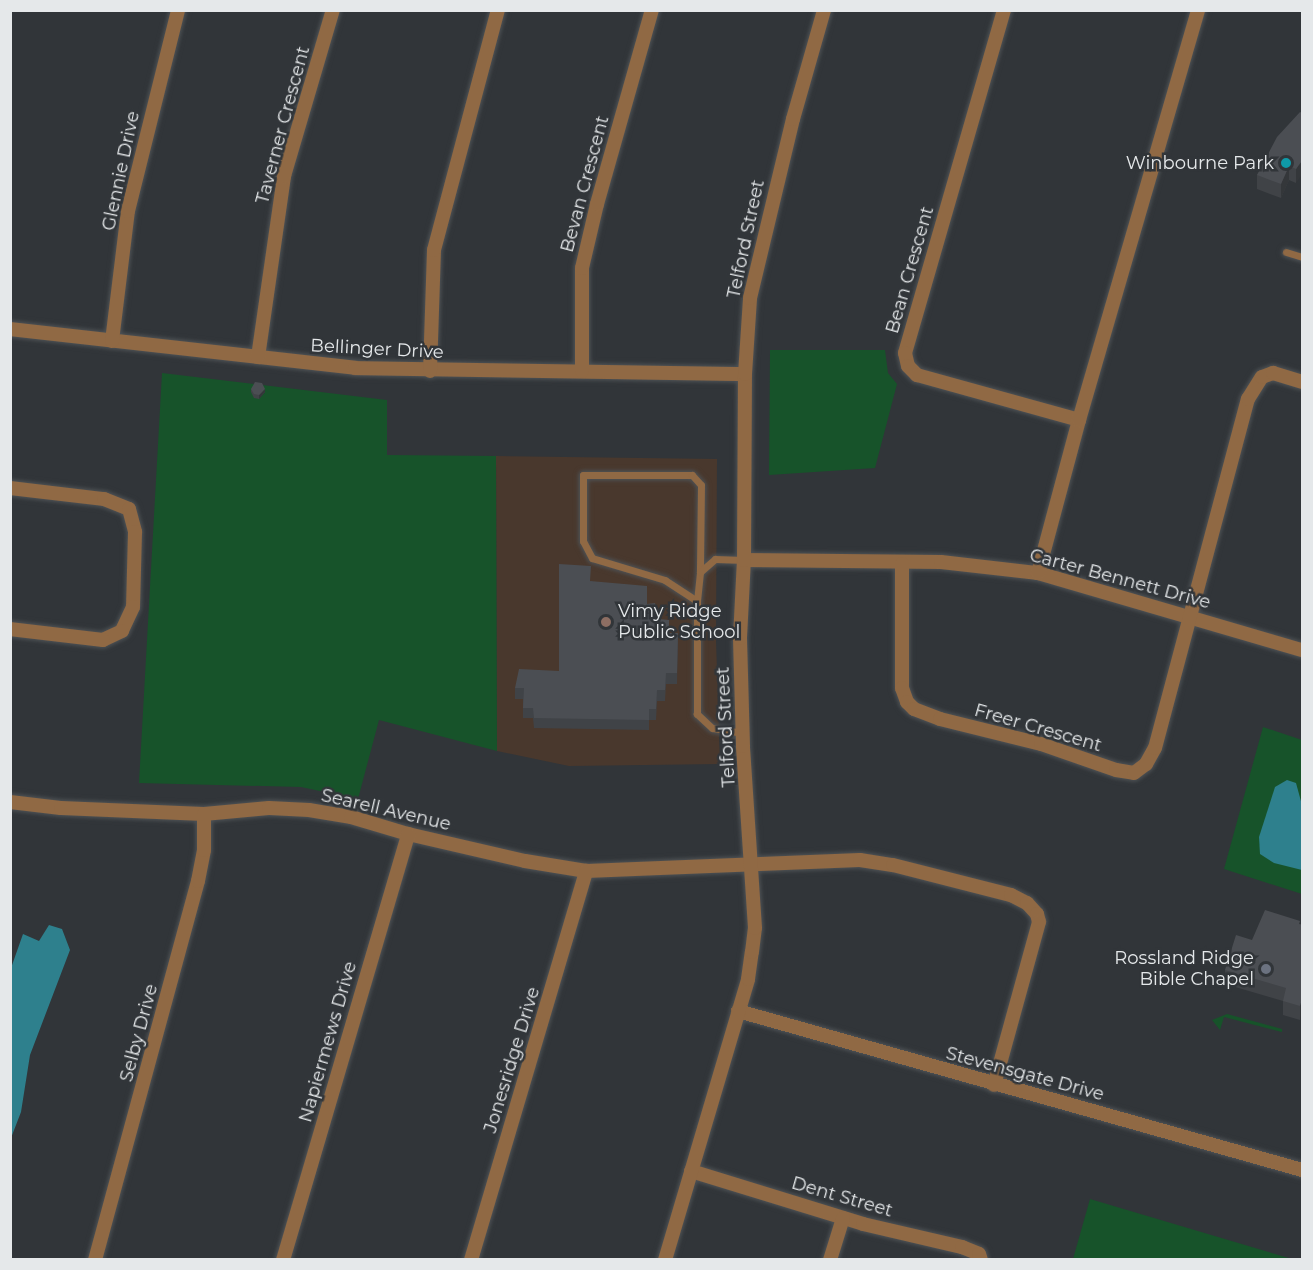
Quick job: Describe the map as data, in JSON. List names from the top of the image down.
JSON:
{
  "streets": {
    "street": [
      "Taverner Crescent",
      "Glennie Drive",
      "Bevan Crescent",
      "Telford Street",
      "Bean Crescent",
      "Bellinger Drive",
      "Carter Bennett Drive",
      "Freer Crescent",
      "Searell Avenue",
      "Selby Drive",
      "Napiermews Drive",
      "Jonesridge Drive",
      "Stevensgate Drive",
      "Dent Street"
    ]
  },
  "crossings": [
    ["Taverner Crescent", "Bellinger Drive"],
    ["Glennie Drive", "Bellinger Drive"],
    ["Bevan Crescent", "Bellinger Drive"],
    ["Telford Street", "Bellinger Drive"],
    ["Telford Street", "Carter Bennett Drive"],
    ["Telford Street", "Searell Avenue"],
    ["Telford Street", "Stevensgate Drive"],
    ["Telford Street", "Dent Street"],
    ["Carter Bennett Drive", "Freer Crescent"],
    ["Searell Avenue", "Selby Drive"],
    ["Searell Avenue", "Napiermews Drive"],
    ["Searell Avenue", "Jonesridge Drive"],
    ["Searell Avenue", "Stevensgate Drive"]
  ],
  "places": ["Winbourne Park", "Vimy Ridge Public School", "Rossland Ridge Bible Chapel"]
}
